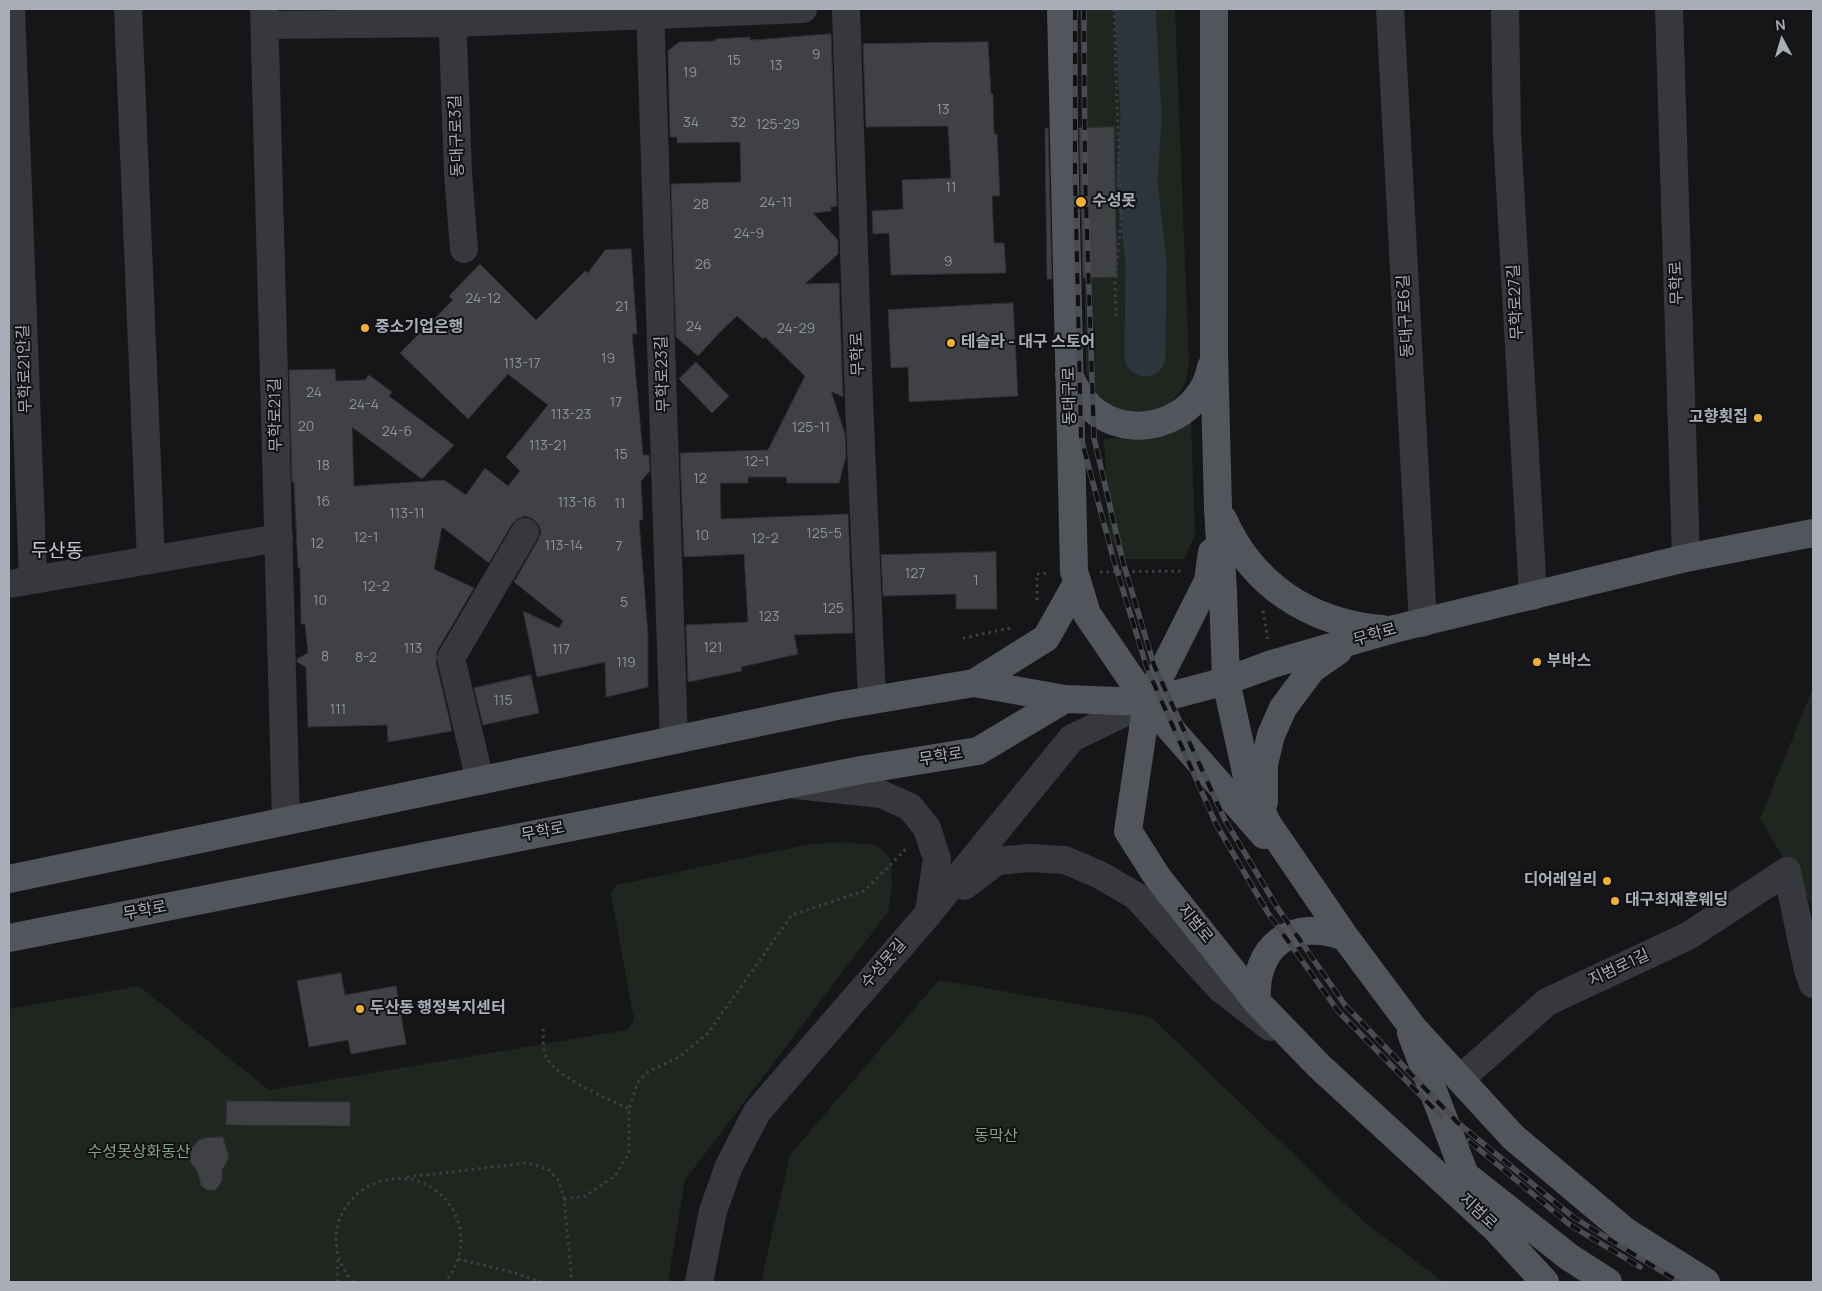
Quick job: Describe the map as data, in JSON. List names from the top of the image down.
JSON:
{
  "streets": {
    "main road": ["무학로", "동대구로", "지범로"],
    "street": [
      "동대구로3길",
      "무학로27길",
      "동대구로6길",
      "무학로21안길",
      "무학로23길",
      "무학로21길",
      "수성못길",
      "지범로1길"
    ]
  },
  "crossings": [
    ["무학로", "무학로27길"],
    ["무학로", "동대구로6길"],
    ["무학로", "무학로23길"],
    ["무학로", "동대구로"],
    ["무학로", "무학로21길"],
    ["무학로", "지범로"],
    ["무학로", "수성못길"],
    ["무학로21안길", "무학로21길"],
    ["동대구로", "지범로"],
    ["동대구로", "수성못길"],
    ["지범로", "수성못길"]
  ],
  "districts": ["두산동"],
  "parks": ["동막산", "수성못상화동산"],
  "places": [
    "수성못",
    "중소기업은행",
    "테슬라 - 대구 스토어",
    "고향횟집",
    "부바스",
    "디어레일리",
    "대구최재훈웨딩",
    "두산동 행정복지센터"
  ],
  "house_numbers": [
    "9",
    "15",
    "13",
    "19",
    "13",
    "34",
    "32",
    "125-29",
    "11",
    "24-11",
    "28",
    "24-9",
    "9",
    "26",
    "24-12",
    "21",
    "24",
    "24-29",
    "19",
    "113-17",
    "24",
    "17",
    "24-4",
    "113-23",
    "20",
    "125-11",
    "24-6",
    "113-21",
    "15",
    "12-1",
    "18",
    "12",
    "16",
    "113-16",
    "11",
    "113-11",
    "125-5",
    "10",
    "12-1",
    "12-2",
    "12",
    "113-14",
    "7",
    "127",
    "1",
    "12-2",
    "10",
    "5",
    "125",
    "123",
    "121",
    "113",
    "117",
    "8",
    "8-2",
    "119",
    "115",
    "111"
  ],
  "north": "top"
}
